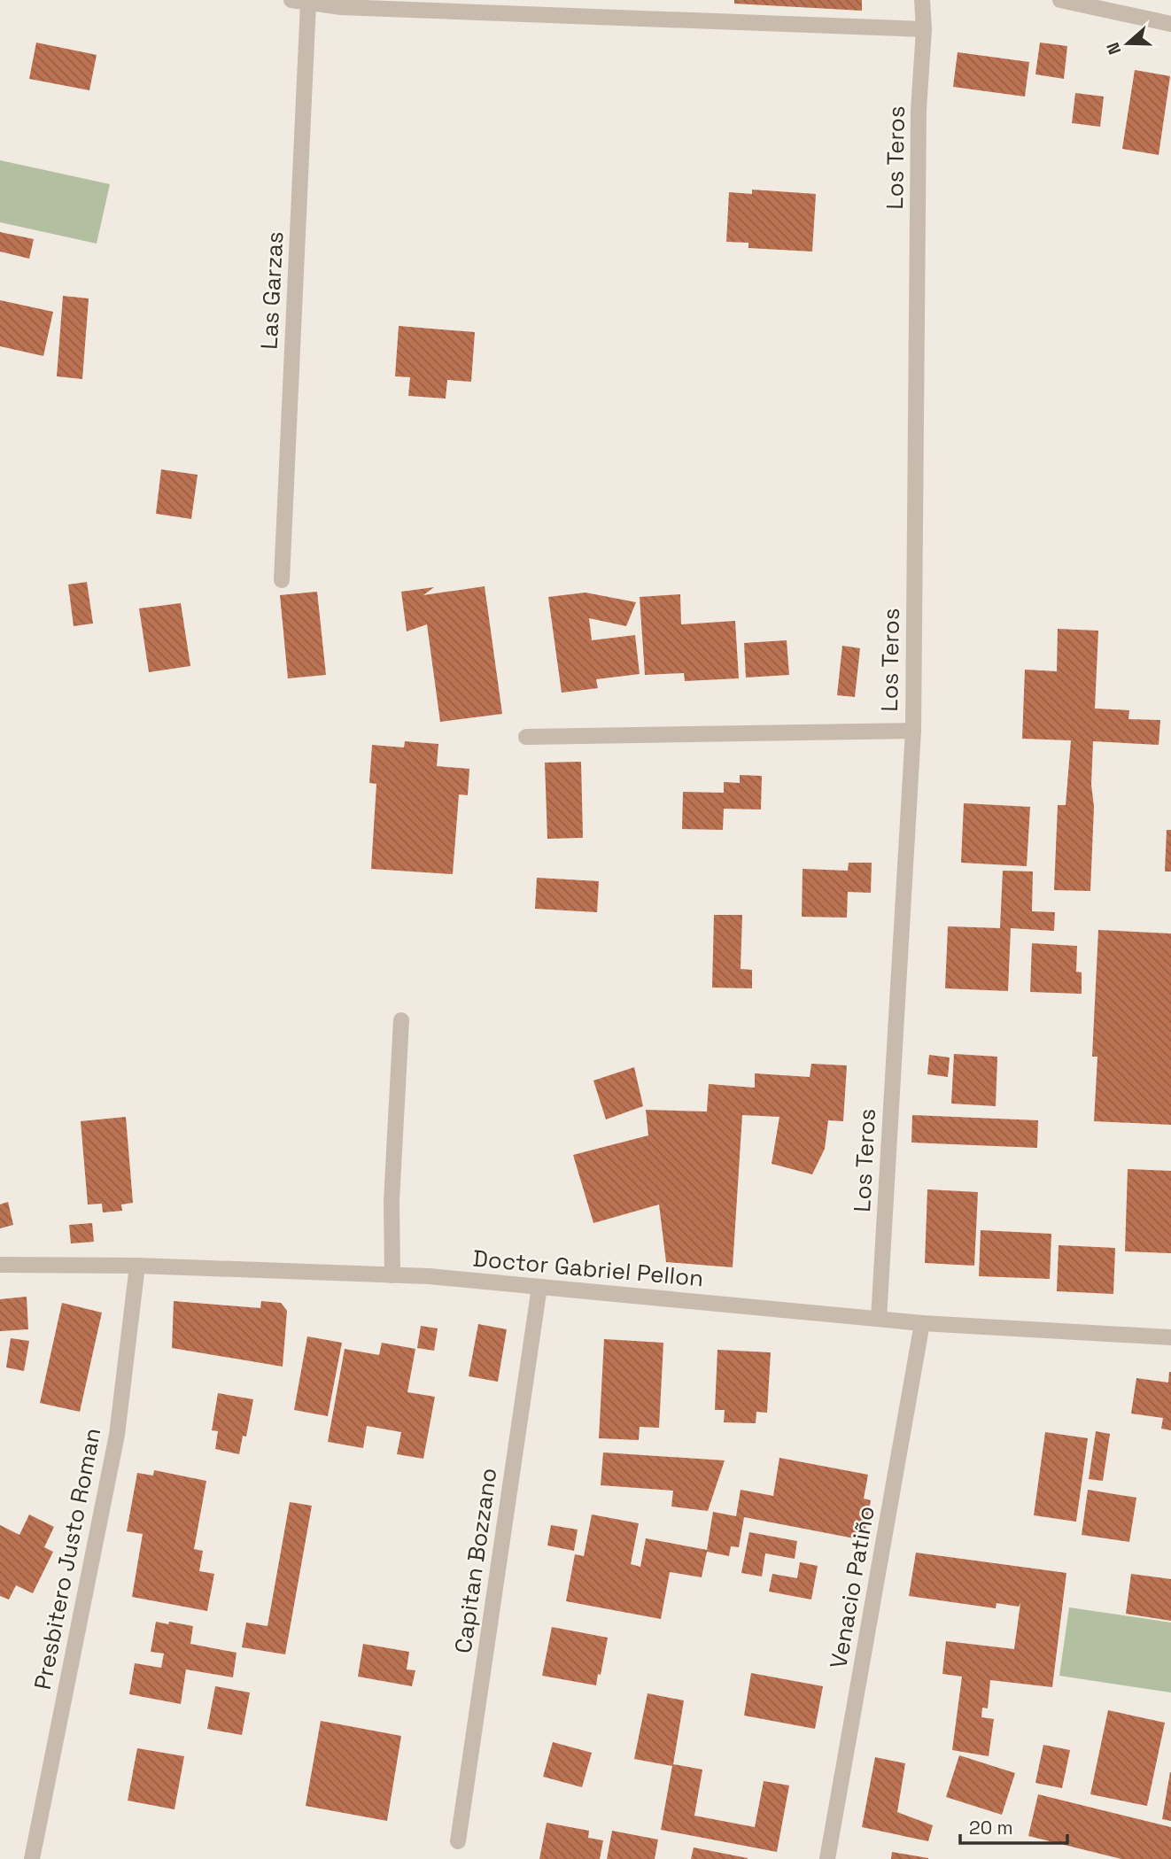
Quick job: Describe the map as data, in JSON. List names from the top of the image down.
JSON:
{
  "streets": {
    "street": [
      "Los Teros",
      "Las Garzas",
      "Doctor Gabriel Pellon",
      "Presbitero Justo Roman",
      "Capitan Bozzano",
      "Venacio Patiño"
    ]
  },
  "crossings": [
    ["Los Teros", "Doctor Gabriel Pellon"],
    ["Doctor Gabriel Pellon", "Presbitero Justo Roman"],
    ["Doctor Gabriel Pellon", "Capitan Bozzano"],
    ["Doctor Gabriel Pellon", "Venacio Patiño"]
  ],
  "scale_bar": "20 m",
  "north": "left"
}
